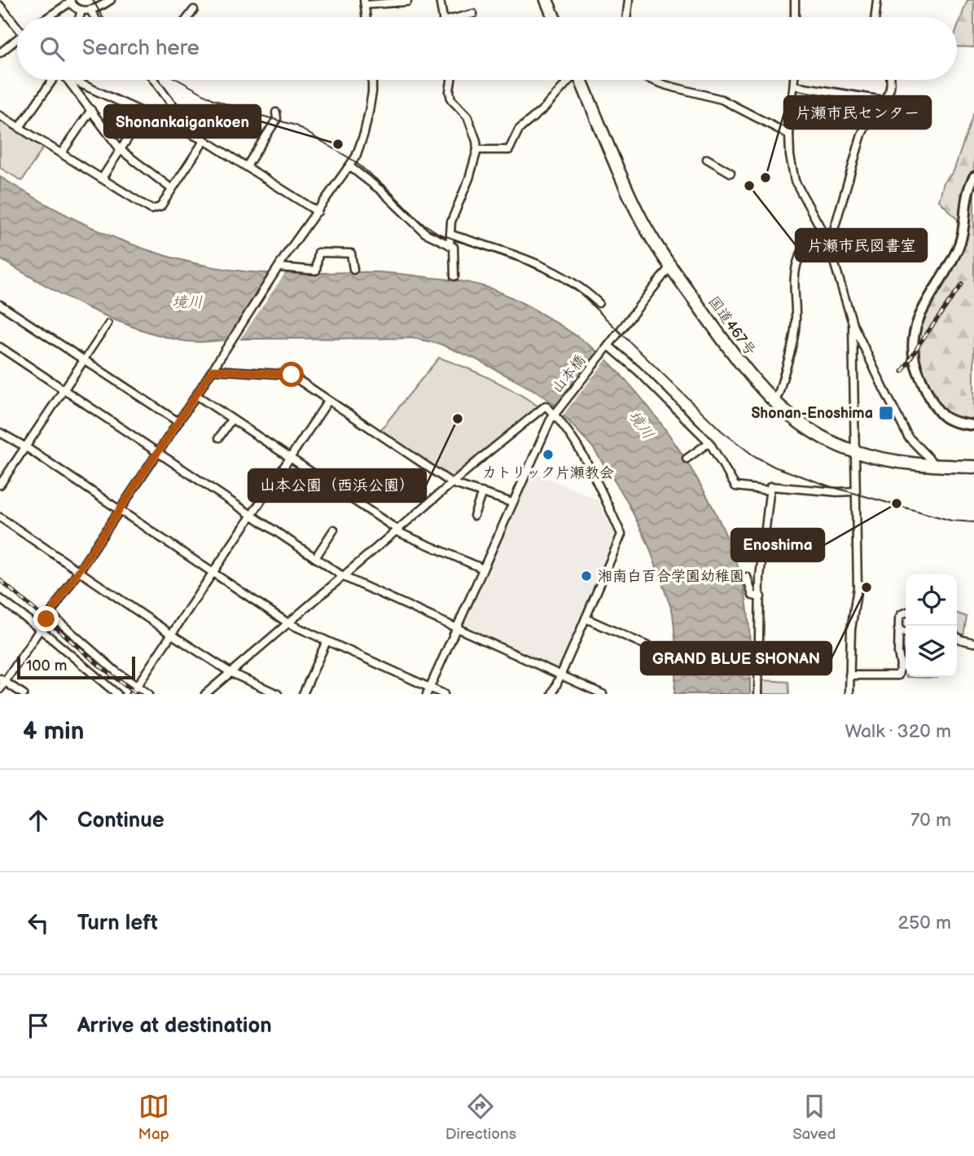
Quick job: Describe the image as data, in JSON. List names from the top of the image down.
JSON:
{
  "streets": {
    "highway": ["国道467号"],
    "street": ["山本橋"]
  },
  "crossings": [
    ["国道467号", "山本橋"]
  ],
  "water": ["境川"],
  "places": {
    "other": [
      "Shonankaigankoen",
      "片瀬市民センター",
      "片瀬市民図書室",
      "山本公園（西浜公園）",
      "カトリック片瀬教会",
      "Enoshima",
      "湘南白百合学園幼稚園",
      "GRAND BLUE SHONAN"
    ],
    "transit": ["Shonan-Enoshima"]
  },
  "scale_bar": "100 m",
  "page": {
    "search": "Search here",
    "scale": "100 m",
    "heading": ["4 min", "Walk · 320 m"],
    "list": [
      ["Continue", "70 m"],
      ["Turn left", "250 m"],
      "Arrive at destination"
    ],
    "nav": ["Map", "Directions", "Saved"]
  }
}
